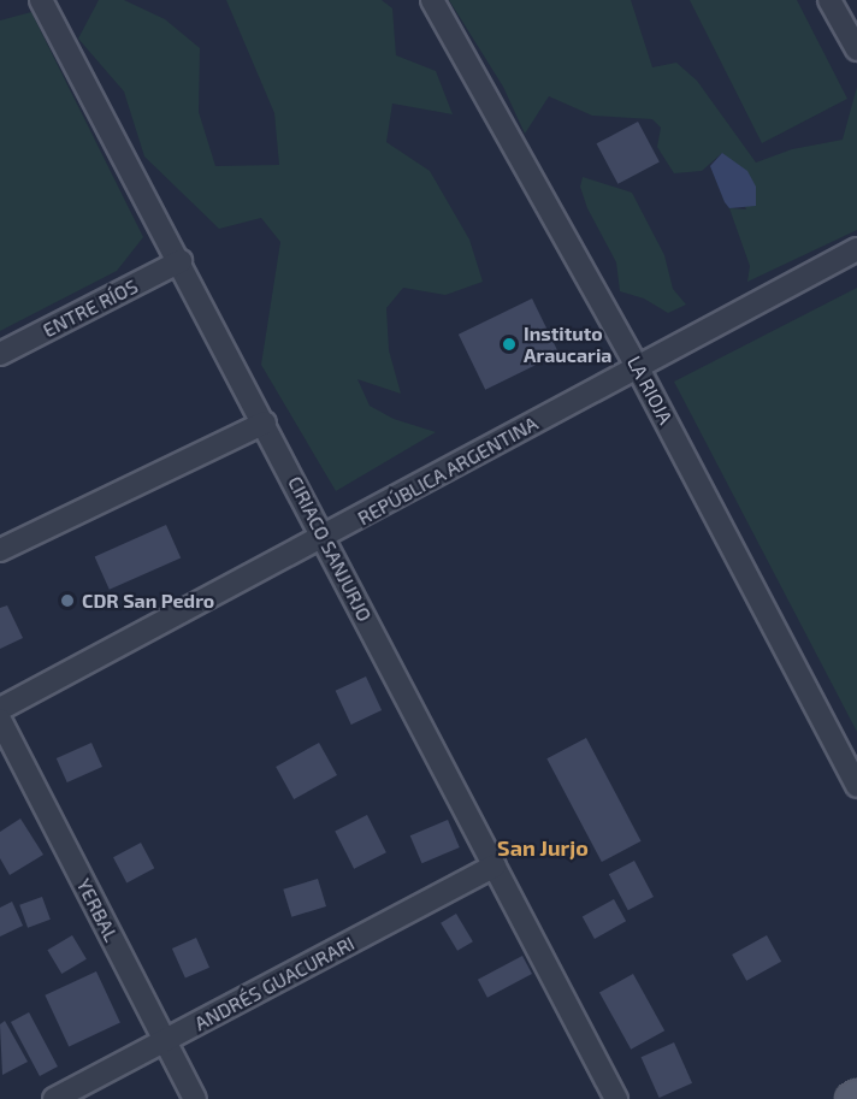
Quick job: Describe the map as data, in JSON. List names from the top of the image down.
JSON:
{
  "streets": {
    "street": [
      "ENTRE RÍOS",
      "LA RIOJA",
      "REPÚBLICA ARGENTINA",
      "CIRIACO SANJURJO",
      "YERBAL",
      "ANDRÉS GUACURARI"
    ]
  },
  "crossings": [
    ["ENTRE RÍOS", "CIRIACO SANJURJO"],
    ["LA RIOJA", "REPÚBLICA ARGENTINA"],
    ["REPÚBLICA ARGENTINA", "CIRIACO SANJURJO"],
    ["CIRIACO SANJURJO", "ANDRÉS GUACURARI"],
    ["YERBAL", "ANDRÉS GUACURARI"]
  ],
  "districts": ["San Jurjo"],
  "places": ["Instituto Araucaria", "CDR San Pedro"]
}
